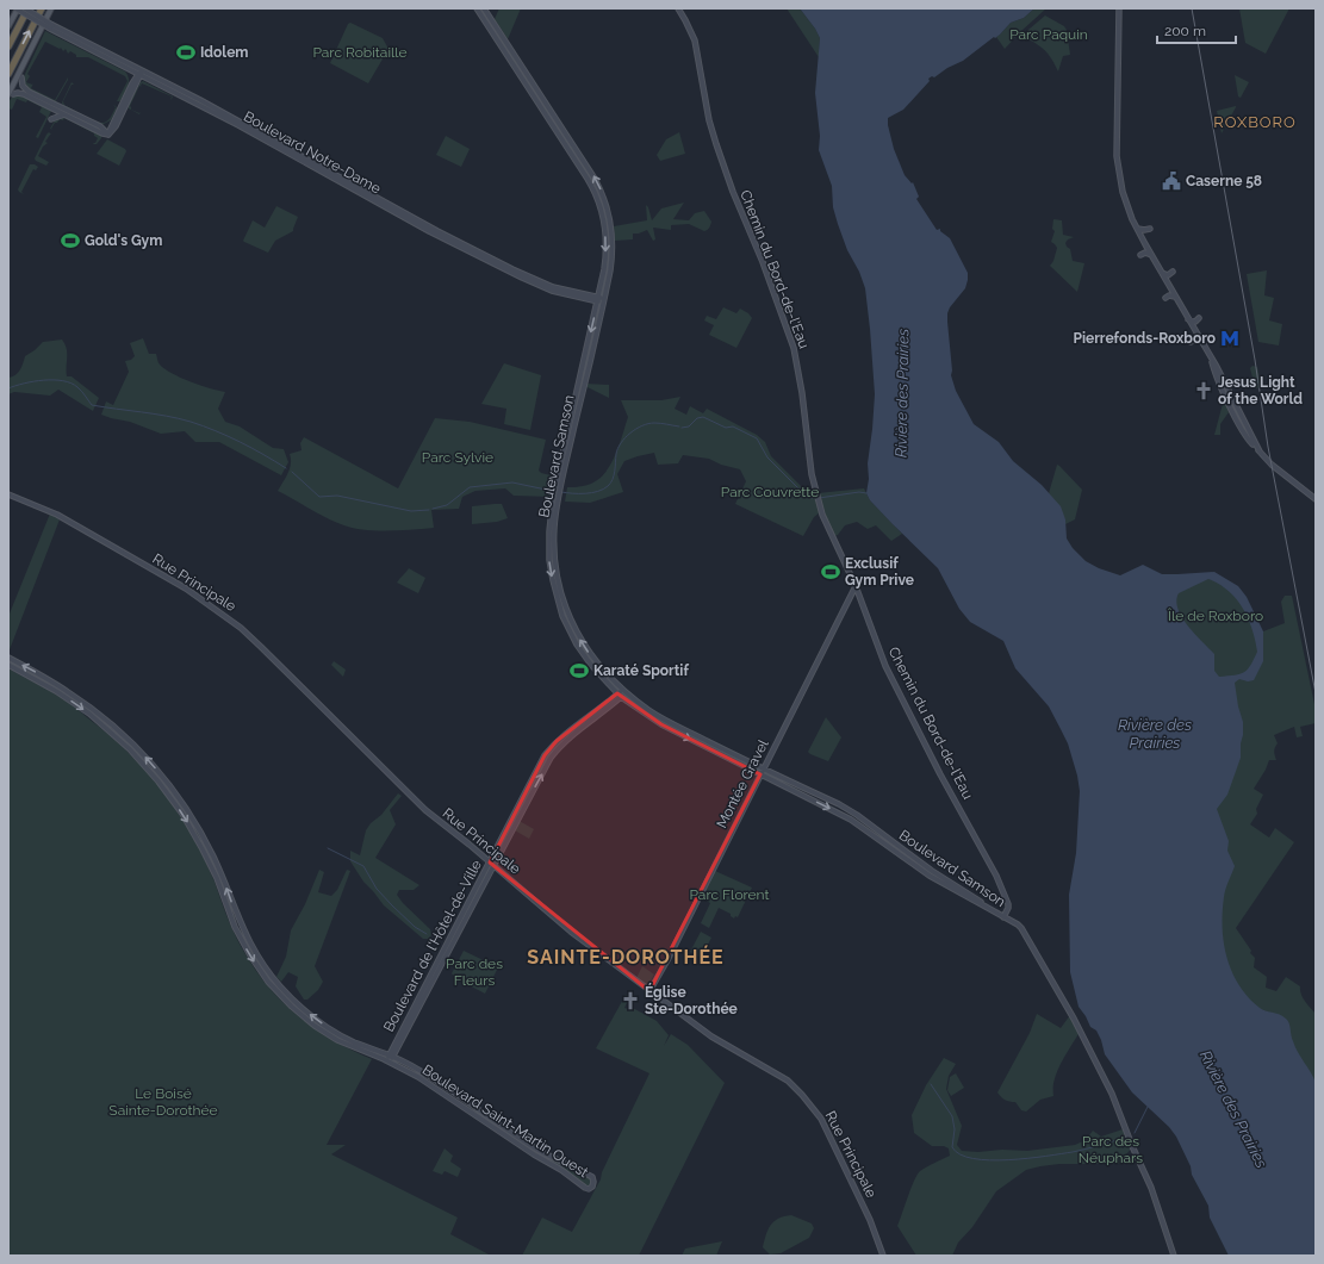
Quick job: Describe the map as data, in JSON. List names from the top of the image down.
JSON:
{
  "streets": {
    "street": [
      "Boulevard Notre-Dame",
      "Chemin du Bord-de-l'Eau",
      "Boulevard Samson",
      "Rue Principale",
      "Montée Gravel",
      "Boulevard de l'Hôtel-de-Ville",
      "Boulevard Saint-Martin Ouest"
    ]
  },
  "crossings": [
    ["Boulevard Notre-Dame", "Boulevard Samson"],
    ["Chemin du Bord-de-l'Eau", "Boulevard Samson"],
    ["Chemin du Bord-de-l'Eau", "Montée Gravel"],
    ["Boulevard Samson", "Montée Gravel"],
    ["Boulevard Samson", "Boulevard de l'Hôtel-de-Ville"],
    ["Rue Principale", "Montée Gravel"],
    ["Rue Principale", "Boulevard de l'Hôtel-de-Ville"],
    ["Boulevard de l'Hôtel-de-Ville", "Boulevard Saint-Martin Ouest"]
  ],
  "districts": ["ROXBORO", "SAINTE-DOROTHÉE"],
  "water": ["Rivière des Prairies"],
  "parks": [
    "Parc Paquin",
    "Parc Robitaille",
    "Parc Sylvie",
    "Parc Couvrette",
    "Île de Roxboro",
    "Parc Florent",
    "Parc des Fleurs",
    "Le Boisé Sainte-Dorothée",
    "Parc des Néuphars"
  ],
  "places": {
    "sports": [
      "Idolem",
      "Gold's Gym",
      "Exclusif Gym Prive",
      "Karaté Sportif"
    ],
    "public building": ["Caserne 58"],
    "metro station": ["Pierrefonds-Roxboro"],
    "church": ["Jesus Light of the World", "Église Ste-Dorothée"]
  },
  "scale_bar": "200 m"
}
